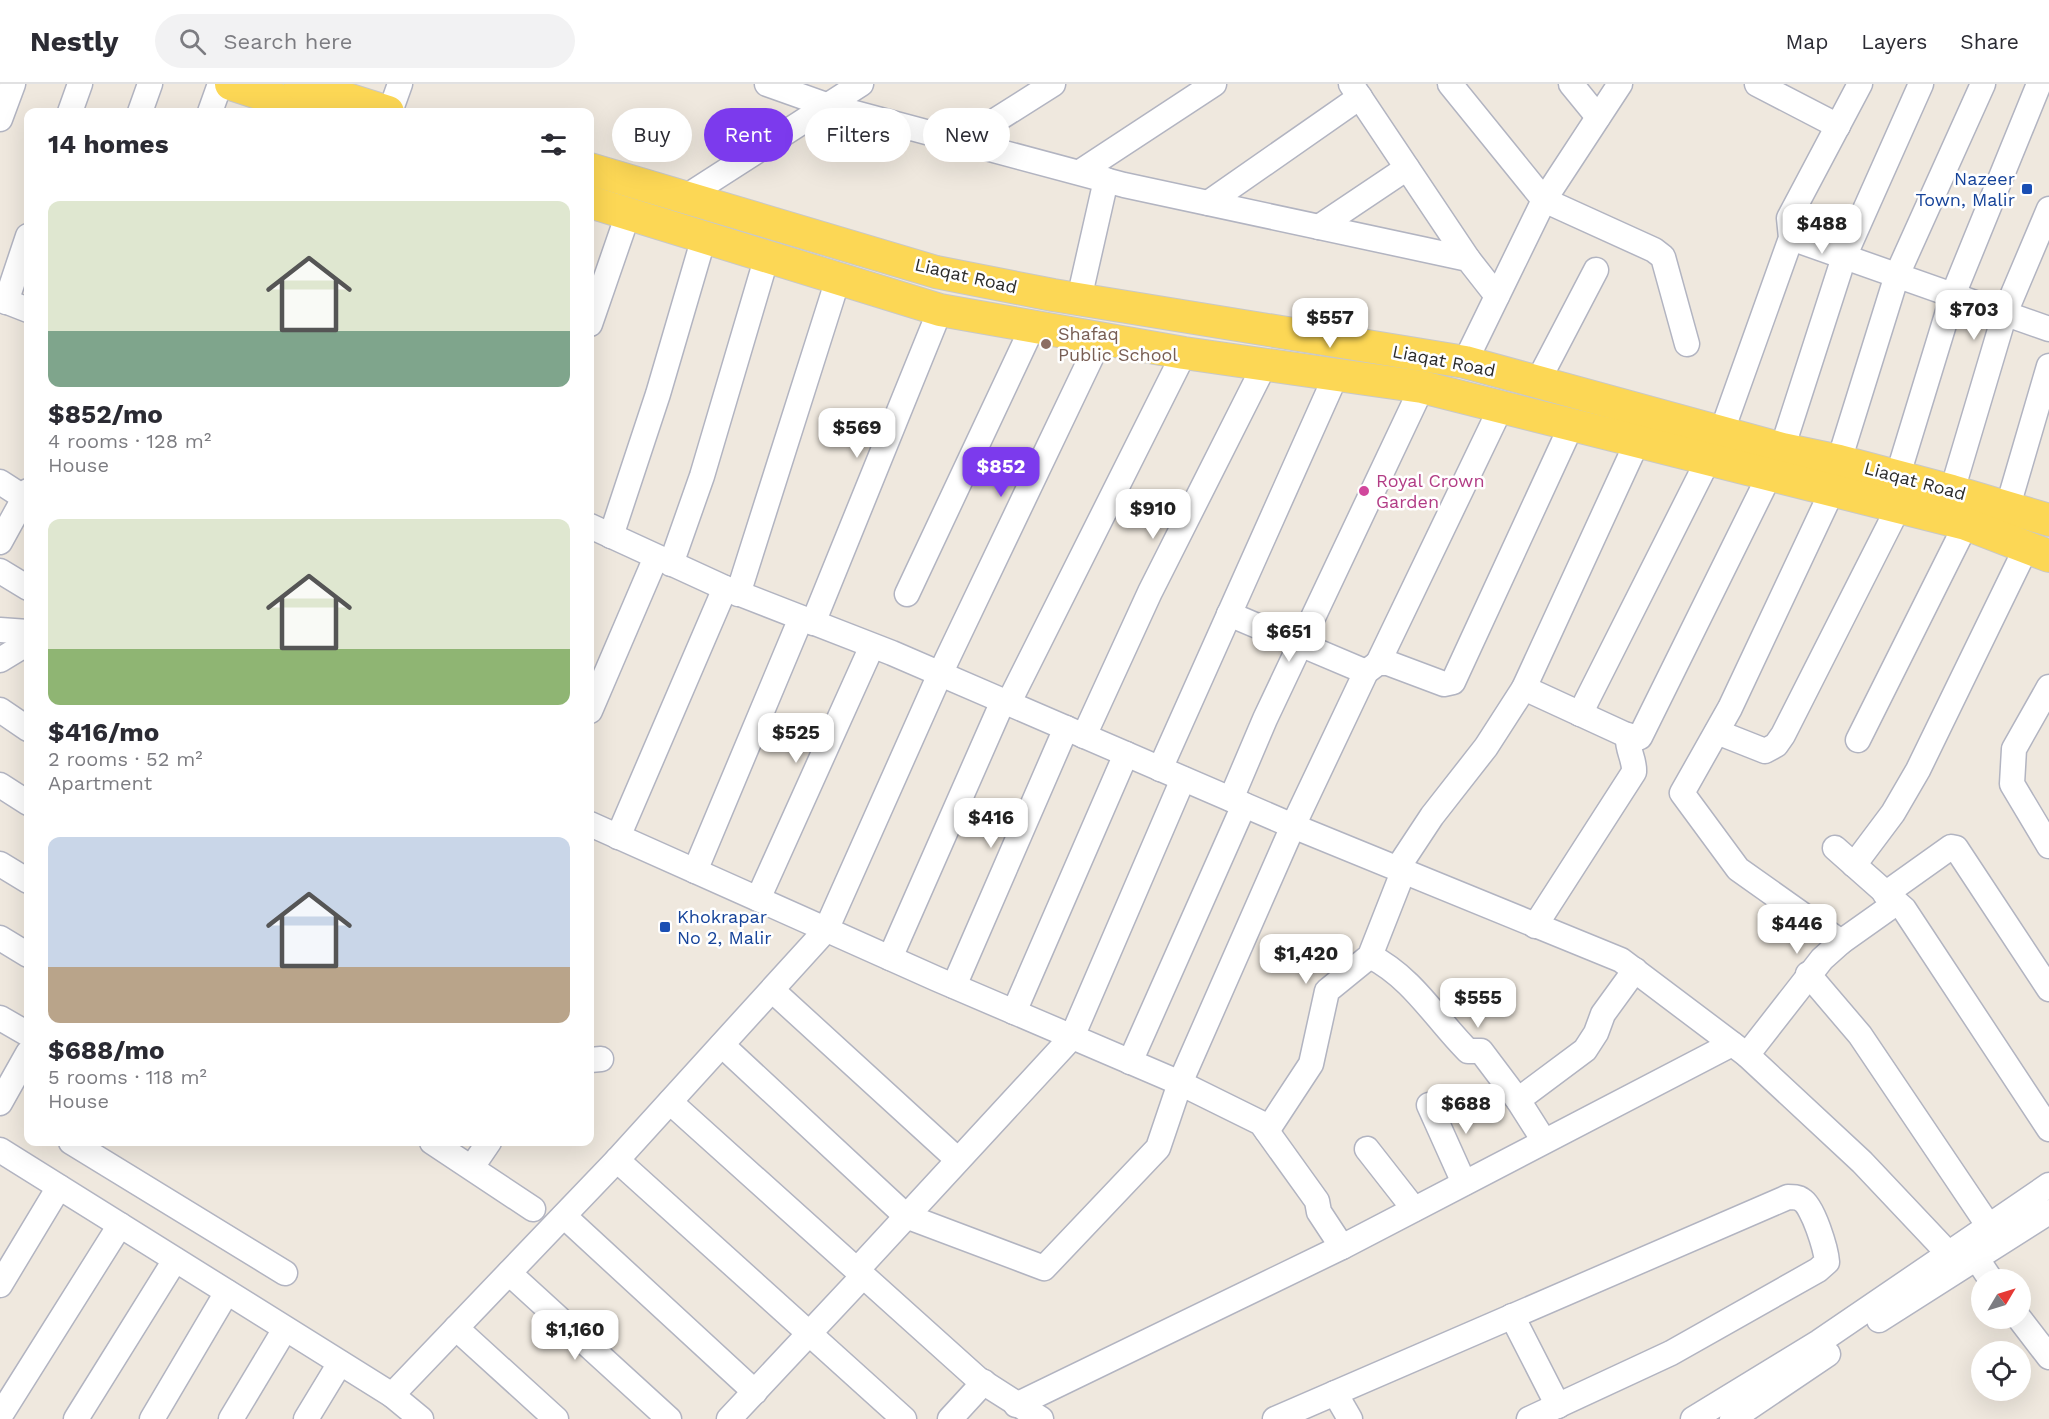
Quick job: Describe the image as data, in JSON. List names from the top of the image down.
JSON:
{
  "streets": {
    "main road": ["Liaqat Road"]
  },
  "places": {
    "transit": ["Nazeer Town, Malir", "Khokrapar No 2, Malir"],
    "other": ["Shafaq Public School", "Royal Crown Garden"]
  },
  "north": "top right",
  "page": {
    "header": "Nestly",
    "search": "Search here",
    "nav": ["Map", "Layers", "Share"],
    "chip": [
      "Buy",
      "Rent",
      "Filters",
      "New"
    ],
    "heading": "14 homes",
    "list": [
      {
        "name": "$852/mo",
        "note": "4 rooms · 128 m² · House"
      },
      {
        "name": "$416/mo",
        "note": "2 rooms · 52 m² · Apartment"
      },
      {
        "name": "$688/mo",
        "note": "5 rooms · 118 m² · House"
      }
    ],
    "price": [
      "$488",
      "$703",
      "$557",
      "$569",
      "$852",
      "$910",
      "$651",
      "$525",
      "$416",
      "$446",
      "$1,420",
      "$555",
      "$688",
      "$1,160"
    ]
  }
}
